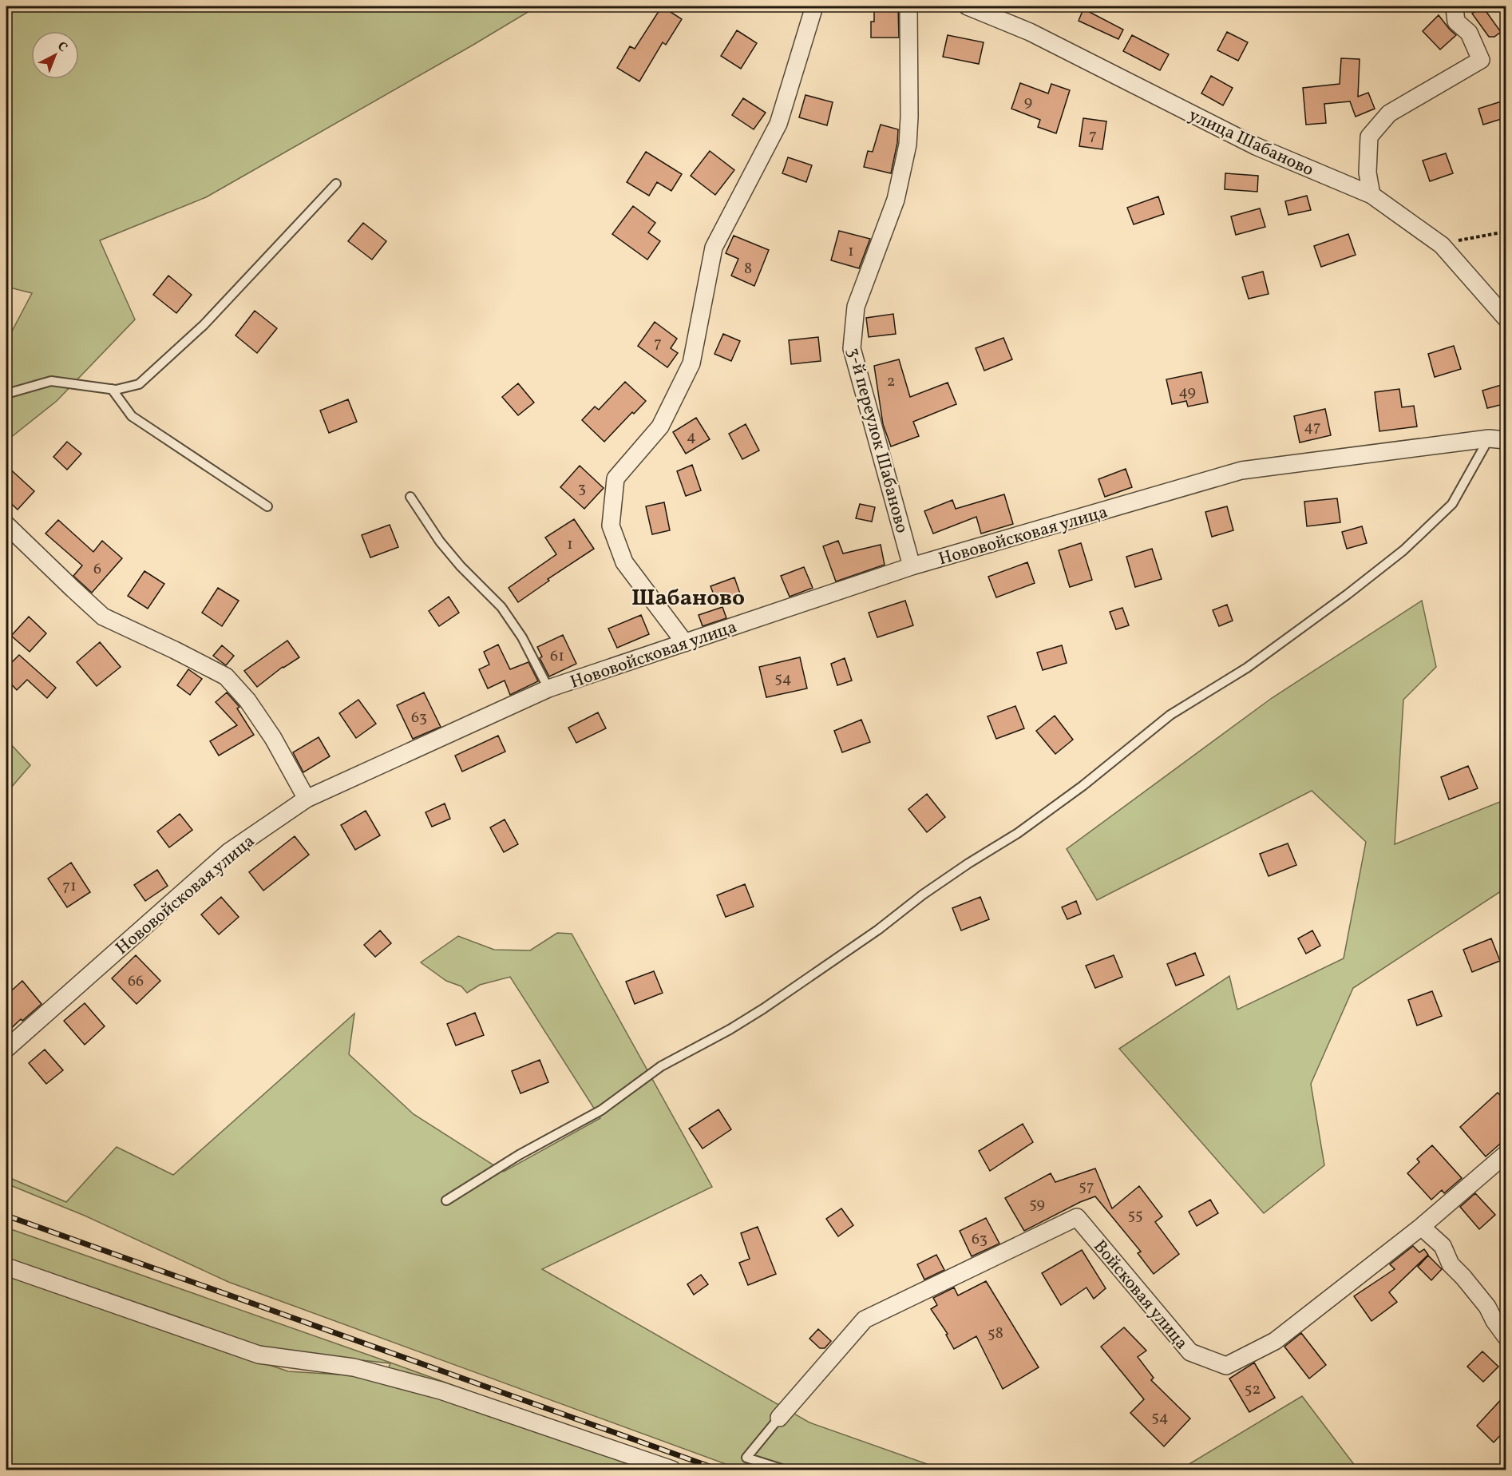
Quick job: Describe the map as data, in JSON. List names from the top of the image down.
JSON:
{
  "streets": {
    "street": [
      "улица Шабаново",
      "3-й переулок Шабаново",
      "Нововойсковая улица",
      "Войсковая улица"
    ]
  },
  "crossings": [
    ["3-й переулок Шабаново", "Нововойсковая улица"]
  ],
  "districts": ["Шабаново"],
  "house_numbers": [
    "9",
    "7",
    "1",
    "8",
    "7",
    "2",
    "49",
    "47",
    "4",
    "3",
    "1",
    "6",
    "61",
    "54",
    "63",
    "71",
    "66",
    "57",
    "59",
    "55",
    "63",
    "58",
    "52",
    "54"
  ],
  "north": "top right"
}
